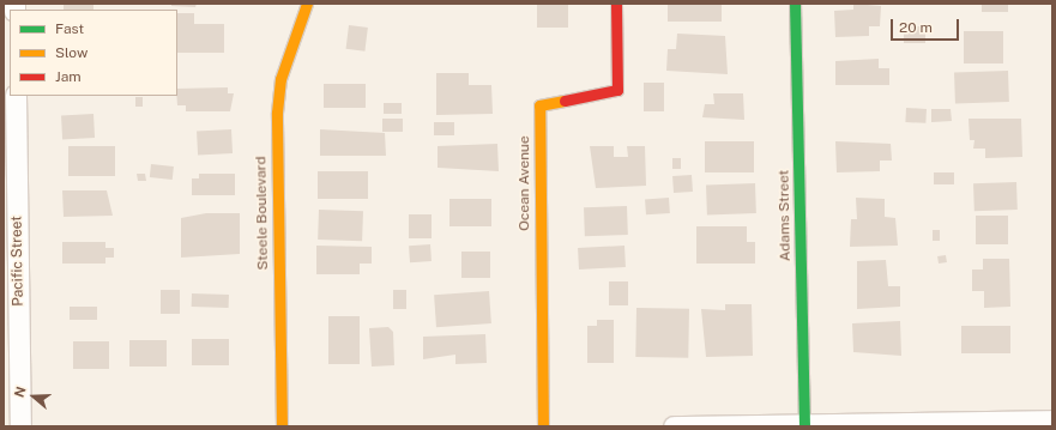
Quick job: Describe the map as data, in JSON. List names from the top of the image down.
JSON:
{
  "streets": {
    "street": [
      "Ocean Avenue",
      "Steele Boulevard",
      "Adams Street",
      "Pacific Street"
    ]
  },
  "legend": ["Fast", "Slow", "Jam"],
  "scale_bar": "20 m",
  "north": "left"
}
